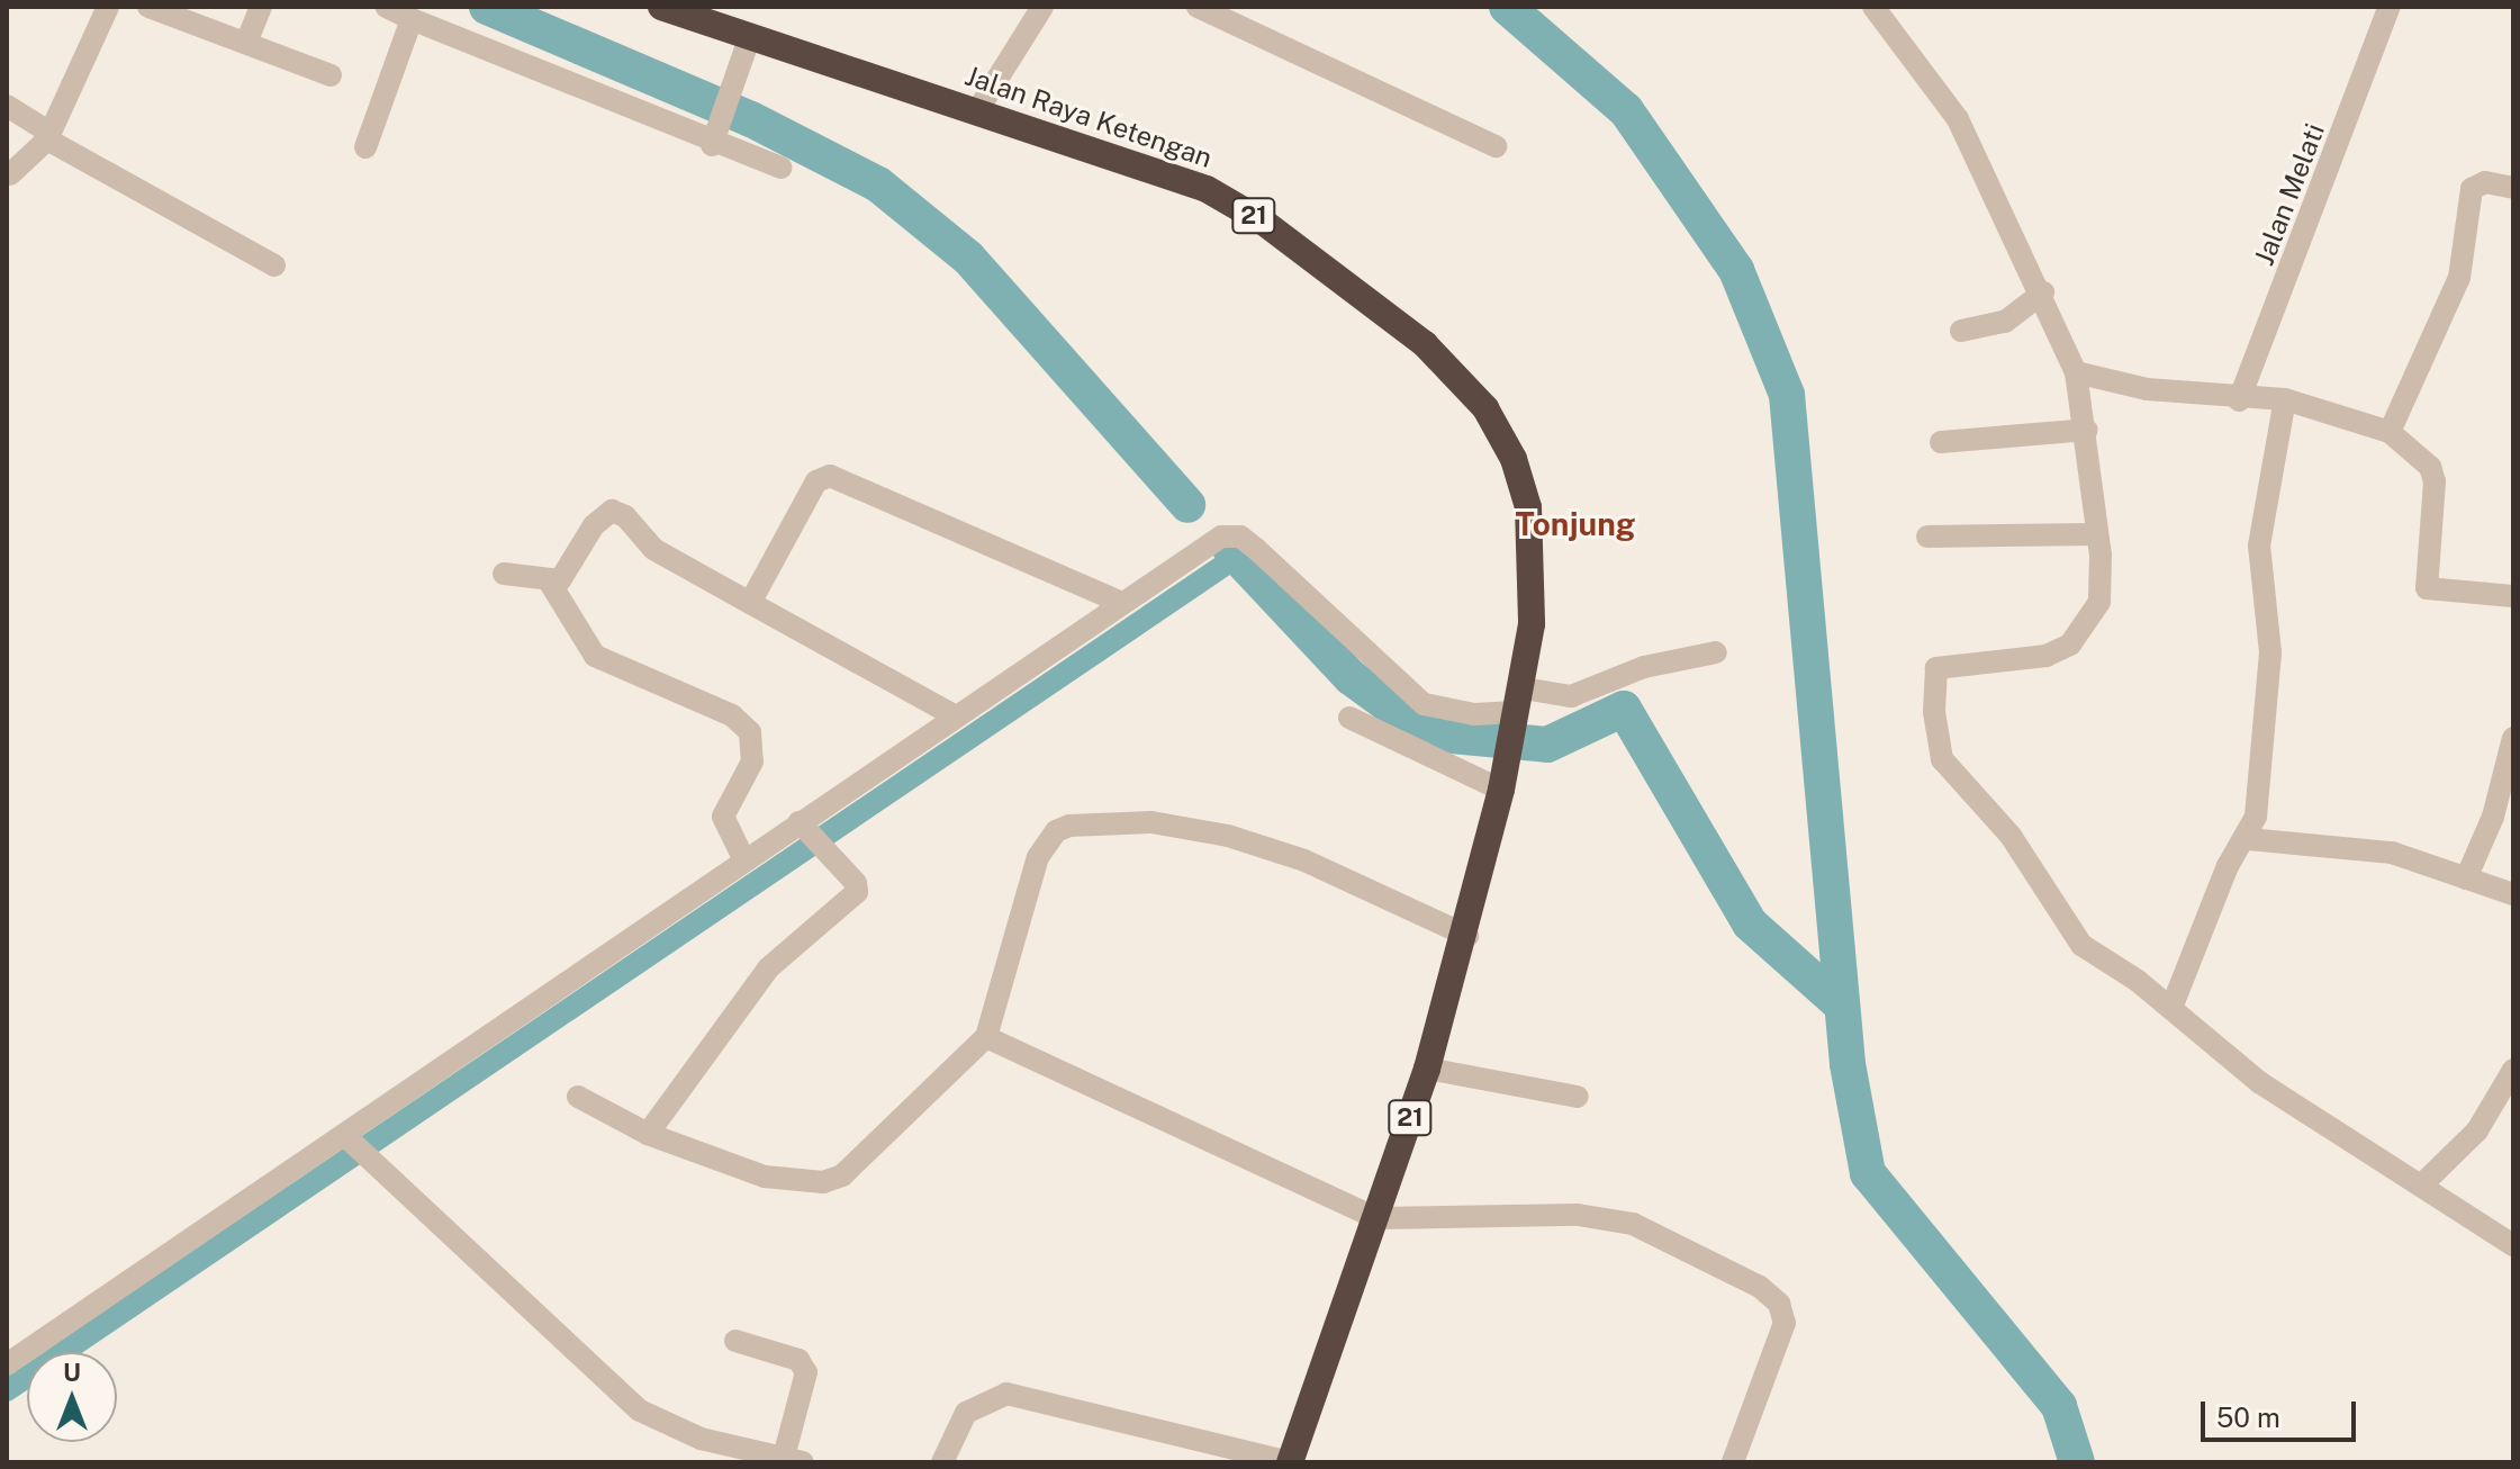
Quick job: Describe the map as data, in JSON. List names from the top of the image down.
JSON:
{
  "streets": {
    "highway": ["Jalan Raya Ketengan", "21"],
    "street": ["Jalan Melati"]
  },
  "crossings": [
    ["Jalan Raya Ketengan", "21"]
  ],
  "districts": ["Tonjung"],
  "scale_bar": "50 m",
  "north": "top"
}
